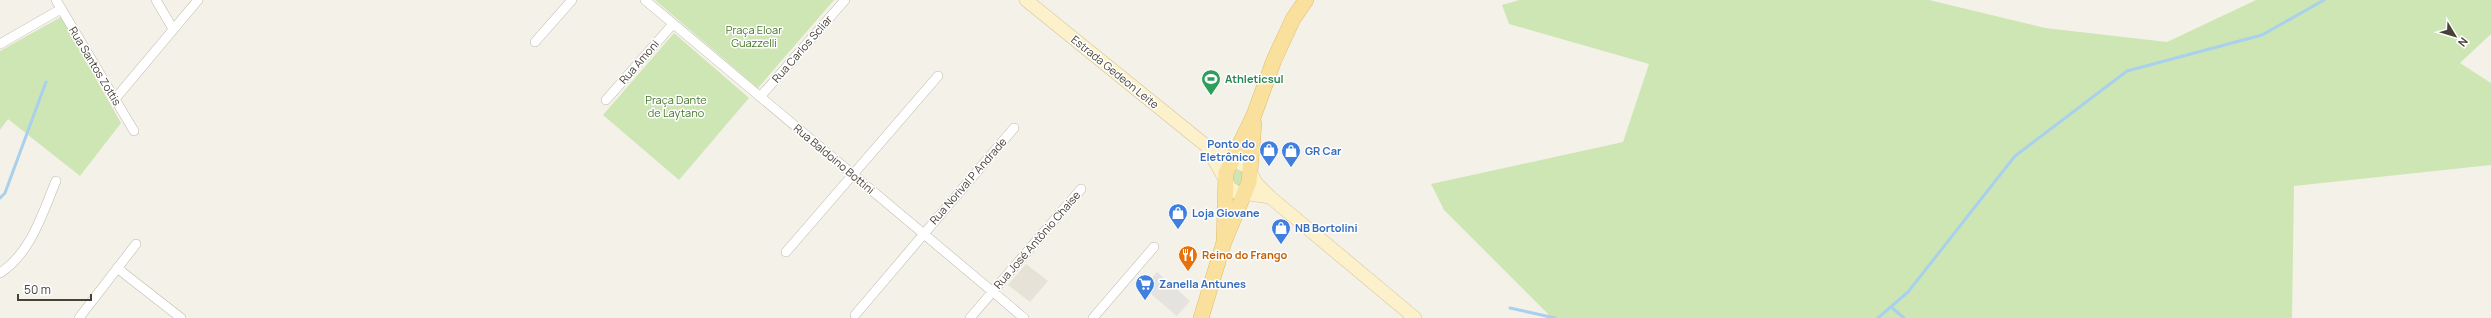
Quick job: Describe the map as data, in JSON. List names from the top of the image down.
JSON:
{
  "streets": {
    "main road": ["Estrada Gedeon Leite"],
    "street": [
      "Rua Carlos Scliar",
      "Rua Amoni",
      "Rua Santos Zottis",
      "Rua Baldoino Bottini",
      "Rua Norival P Andrade",
      "Rua José Antônio Chaise"
    ]
  },
  "crossings": [
    ["Rua Carlos Scliar", "Rua Baldoino Bottini"],
    ["Rua Amoni", "Rua Baldoino Bottini"],
    ["Rua Baldoino Bottini", "Rua Norival P Andrade"],
    ["Rua Baldoino Bottini", "Rua José Antônio Chaise"]
  ],
  "parks": ["Praça Eloar Guazzelli", "Praça Dante de Laytano"],
  "places": {
    "sports": ["Athleticsul"],
    "shop": [
      "Ponto do Eletrônico",
      "GR Car",
      "Loja Giovane",
      "NB Bortolini"
    ],
    "restaurant": ["Reino do Frango"],
    "supermarket": ["Zanella Antunes"]
  },
  "scale_bar": "50 m",
  "north": "bottom right"
}
